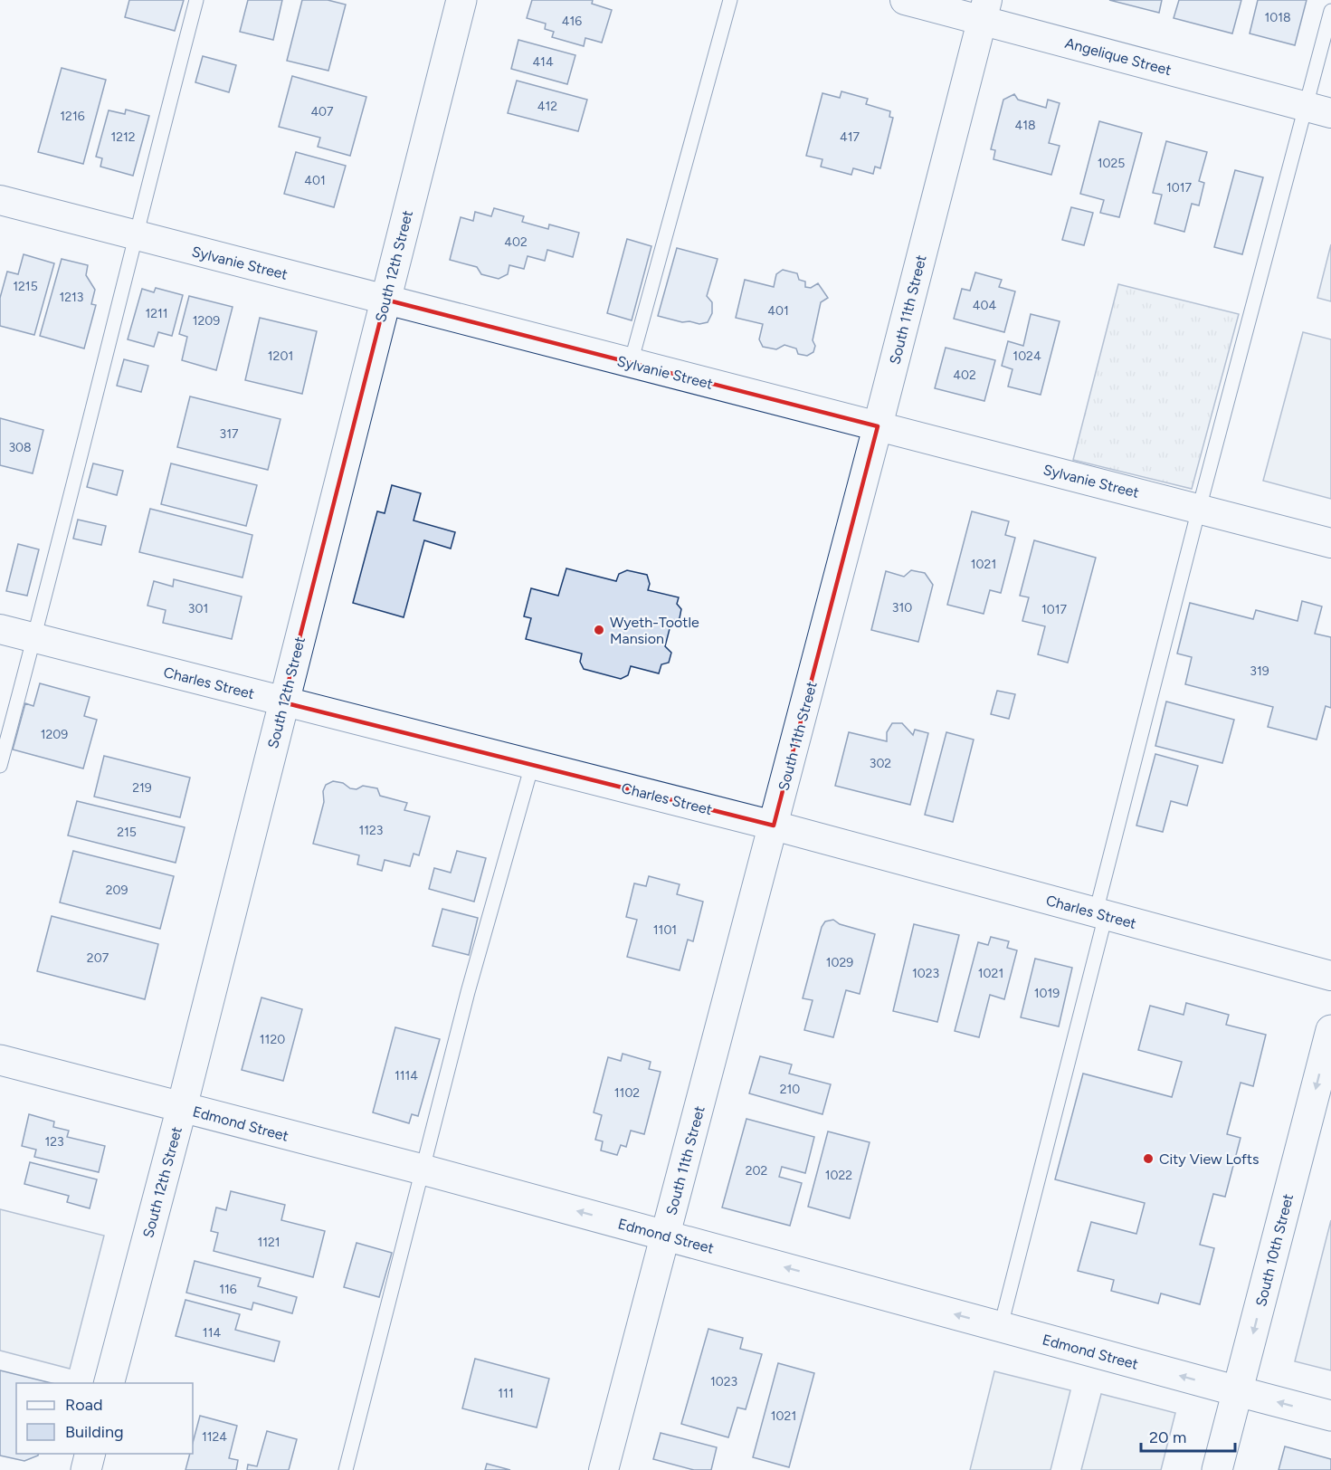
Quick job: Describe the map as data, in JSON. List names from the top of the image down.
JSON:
{
  "streets": {
    "street": [
      "Angelique Street",
      "Sylvanie Street",
      "South 12th Street",
      "South 11th Street",
      "Charles Street",
      "Edmond Street",
      "South 10th Street"
    ]
  },
  "crossings": [
    ["Angelique Street", "South 11th Street"],
    ["Sylvanie Street", "South 12th Street"],
    ["Sylvanie Street", "South 11th Street"],
    ["South 12th Street", "Charles Street"],
    ["South 12th Street", "Edmond Street"],
    ["South 11th Street", "Charles Street"],
    ["South 11th Street", "Edmond Street"],
    ["Edmond Street", "South 10th Street"]
  ],
  "one_way": ["Edmond Street", "South 10th Street"],
  "places": ["Wyeth-Tootle Mansion", "City View Lofts"],
  "house_numbers": [
    "1018",
    "416",
    "414",
    "412",
    "407",
    "1216",
    "418",
    "1212",
    "417",
    "1025",
    "401",
    "1017",
    "402",
    "1215",
    "1213",
    "404",
    "401",
    "1211",
    "1209",
    "1201",
    "1024",
    "402",
    "317",
    "308",
    "1021",
    "310",
    "301",
    "1017",
    "319",
    "1209",
    "302",
    "219",
    "1123",
    "215",
    "209",
    "1101",
    "207",
    "1029",
    "1023",
    "1021",
    "1019",
    "1120",
    "1114",
    "210",
    "1102",
    "123",
    "202",
    "1022",
    "1121",
    "116",
    "114",
    "1023",
    "111",
    "1021",
    "1124"
  ],
  "legend": ["Road", "Building"],
  "scale_bar": "20 m"
}
